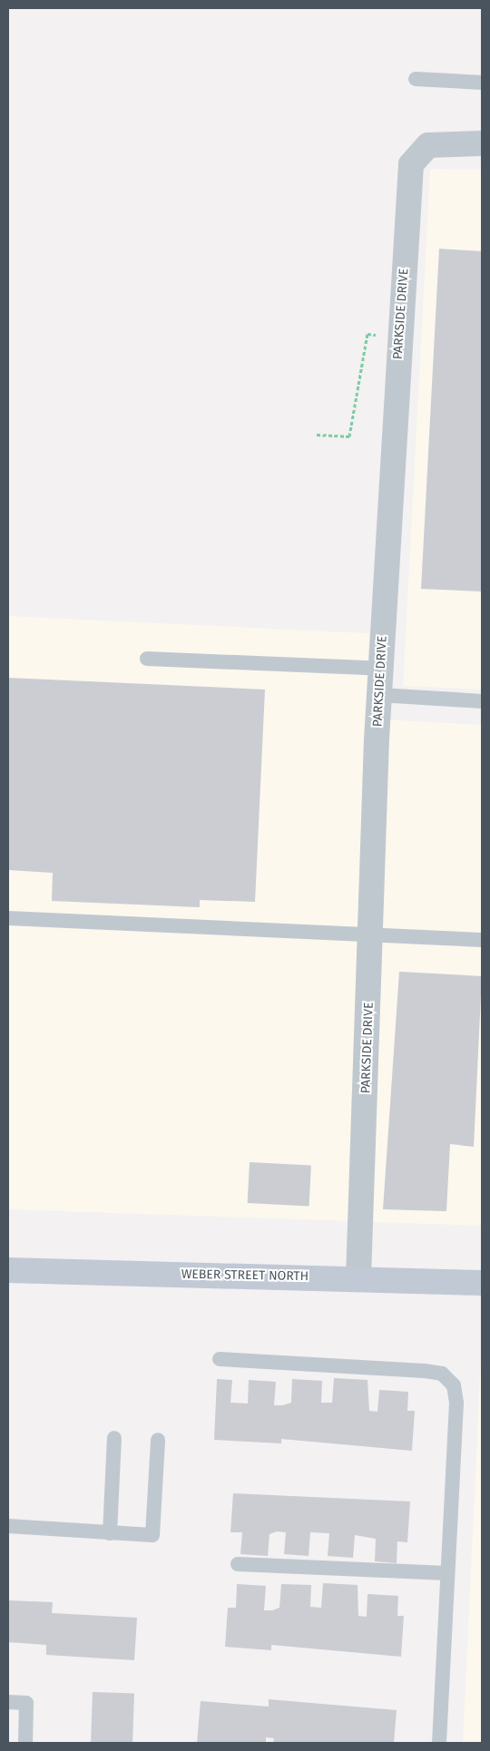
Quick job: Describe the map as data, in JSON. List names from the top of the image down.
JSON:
{
  "streets": {
    "main road": ["WEBER STREET NORTH"],
    "street": ["PARKSIDE DRIVE"]
  },
  "crossings": [
    ["PARKSIDE DRIVE", "WEBER STREET NORTH"]
  ]
}
